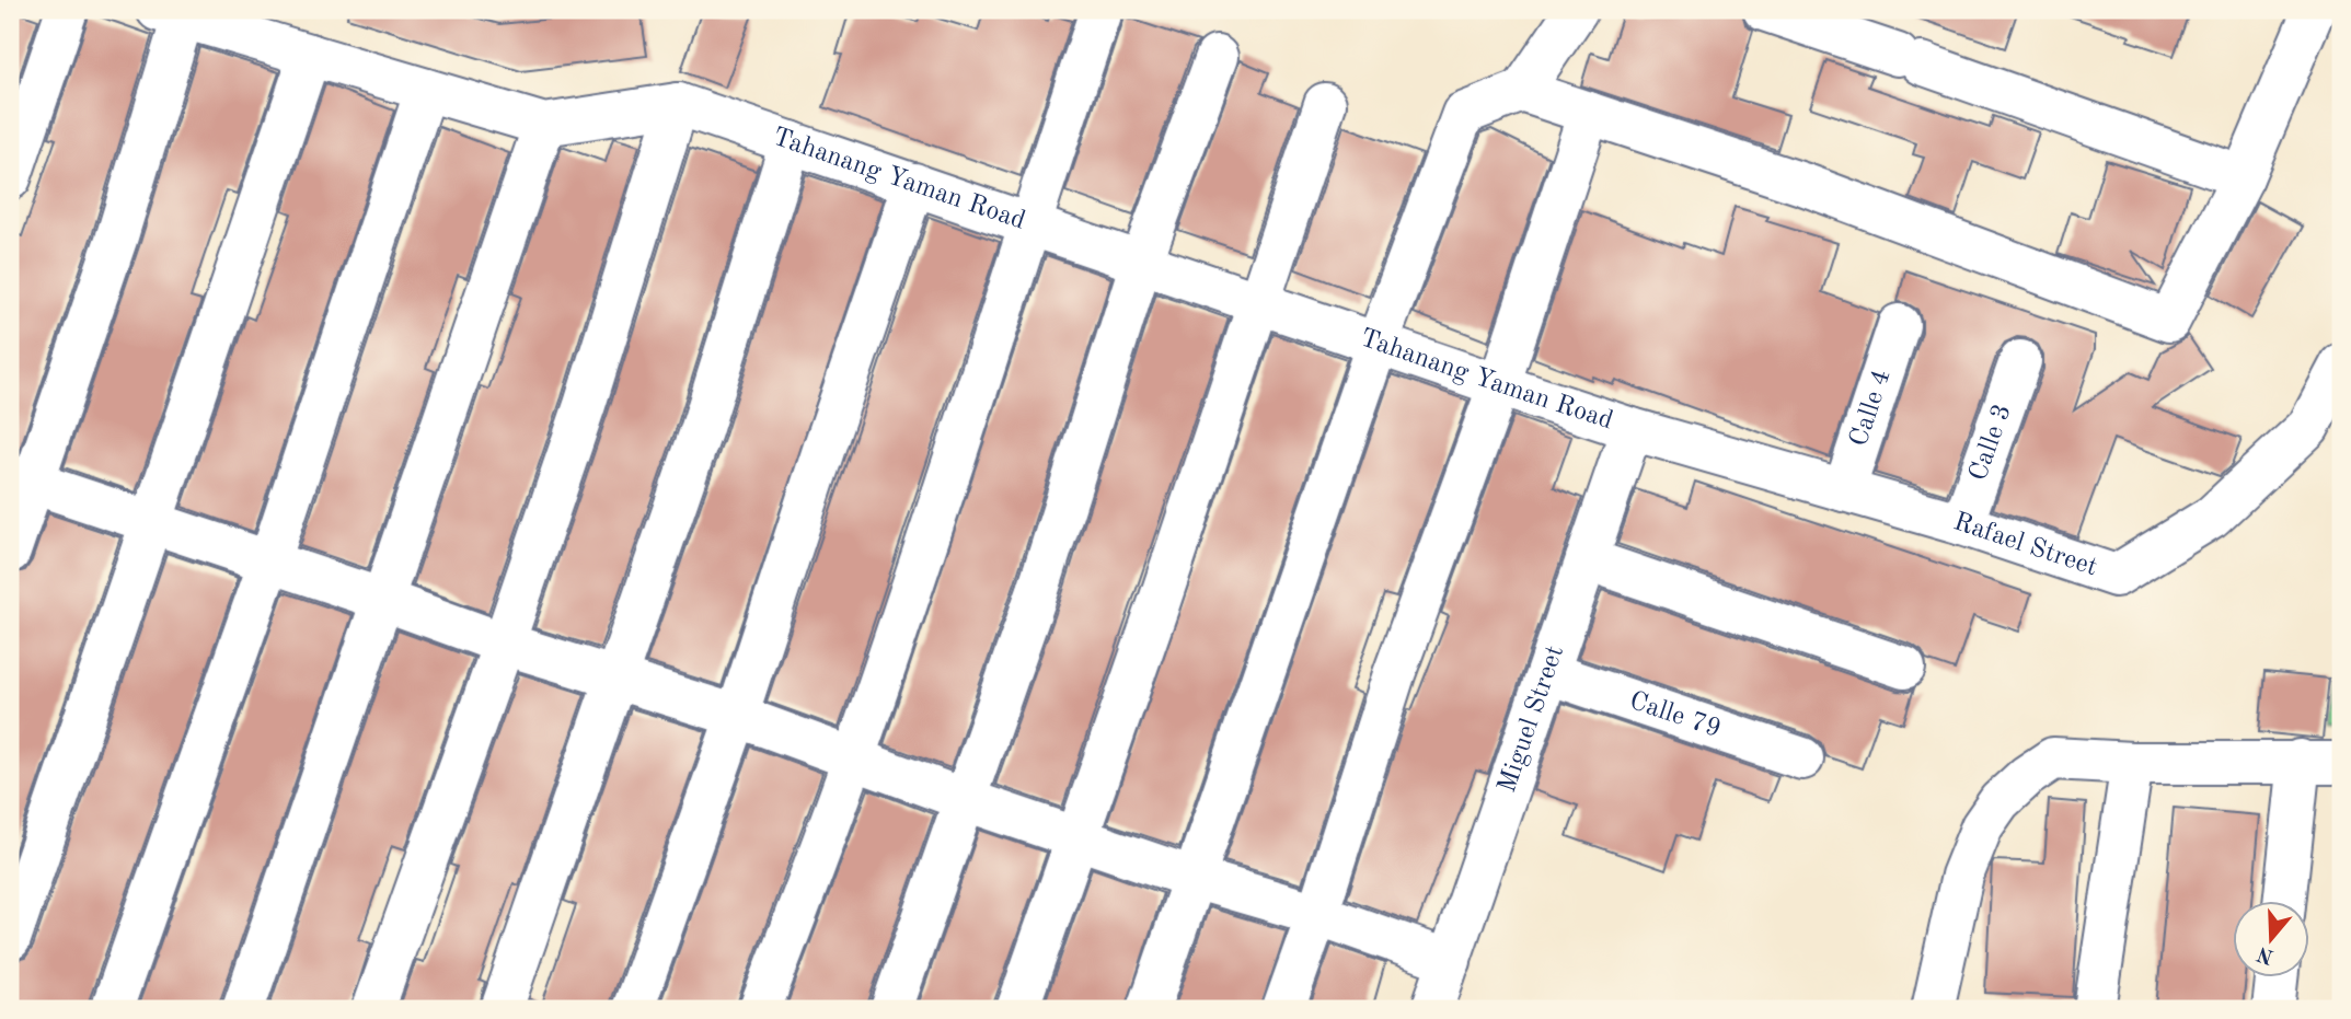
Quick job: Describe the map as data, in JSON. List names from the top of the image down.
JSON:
{
  "streets": {
    "street": [
      "Tahanang Yaman Road",
      "Calle 4",
      "Calle 3",
      "Rafael Street",
      "Calle 79",
      "Miguel Street"
    ]
  },
  "crossings": [
    ["Tahanang Yaman Road", "Rafael Street"],
    ["Tahanang Yaman Road", "Miguel Street"],
    ["Calle 4", "Rafael Street"],
    ["Calle 3", "Rafael Street"],
    ["Rafael Street", "Miguel Street"],
    ["Calle 79", "Miguel Street"]
  ],
  "north": "bottom"
}
